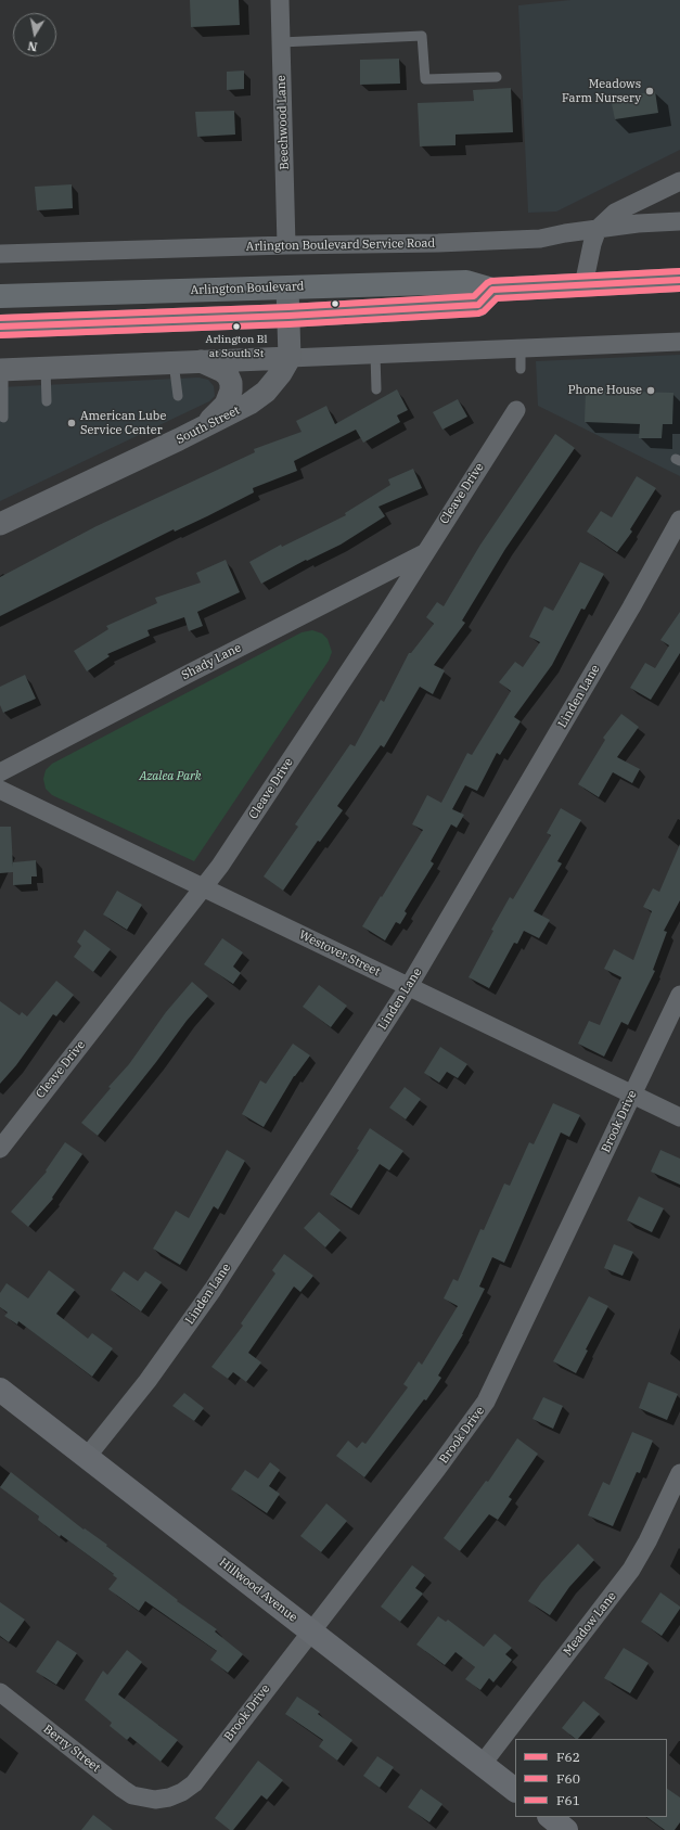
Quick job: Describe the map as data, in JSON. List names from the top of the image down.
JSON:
{
  "streets": {
    "highway": ["Arlington Boulevard"],
    "main road": ["Hillwood Avenue"],
    "street": [
      "Beechwood Lane",
      "Arlington Boulevard Service Road",
      "South Street",
      "Cleave Drive",
      "Shady Lane",
      "Linden Lane",
      "Westover Street",
      "Brook Drive",
      "Meadow Lane",
      "Berry Street"
    ]
  },
  "crossings": [
    ["Beechwood Lane", "Arlington Boulevard Service Road"],
    ["Cleave Drive", "Shady Lane"],
    ["Cleave Drive", "Westover Street"],
    ["Linden Lane", "Westover Street"],
    ["Linden Lane", "Hillwood Avenue"],
    ["Westover Street", "Brook Drive"],
    ["Brook Drive", "Hillwood Avenue"],
    ["Brook Drive", "Berry Street"],
    ["Hillwood Avenue", "Meadow Lane"]
  ],
  "parks": ["Azalea Park"],
  "places": [
    "Meadows Farm Nursery",
    "Arlington Bl at South St",
    "Phone House",
    "American Lube Service Center"
  ],
  "lines": ["transit line F61", "transit line F62", "transit line F60"],
  "legend": ["F62", "F60", "F61"],
  "north": "bottom"
}
